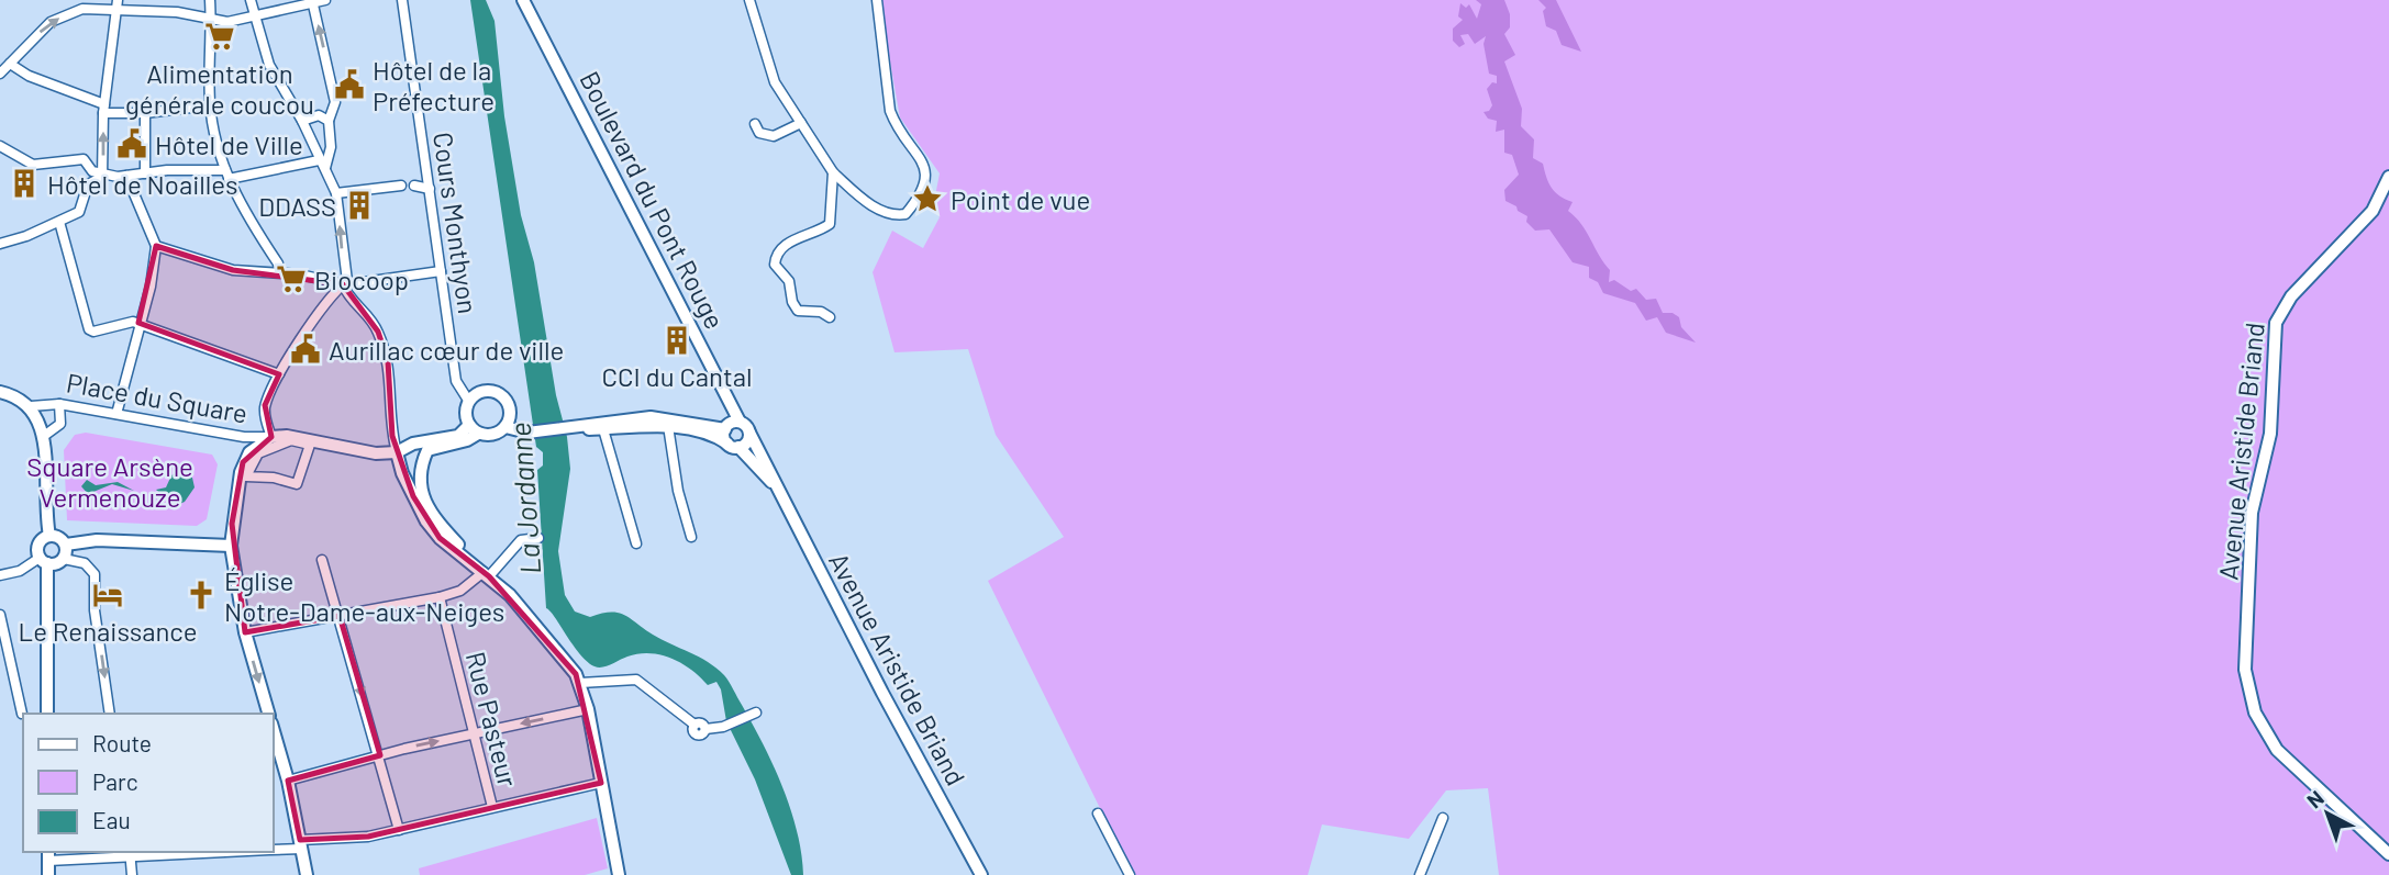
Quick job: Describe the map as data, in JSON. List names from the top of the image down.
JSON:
{
  "streets": {
    "main road": ["Boulevard du Pont Rouge", "Place du Square", "Avenue Aristide Briand"],
    "street": ["Cours Monthyon", "Rue Pasteur"]
  },
  "crossings": [
    ["Boulevard du Pont Rouge", "Avenue Aristide Briand"],
    ["Cours Monthyon", "Avenue Aristide Briand"]
  ],
  "water": ["La Jordanne"],
  "parks": ["Square Arsène Vermenouze"],
  "places": {
    "supermarket": ["Alimentation générale coucou", "Biocoop"],
    "public building": ["Hôtel de la Préfecture", "Hôtel de Ville", "Aurillac cœur de ville"],
    "building": ["Hôtel de Noailles", "DDASS", "CCI du Cantal"],
    "place": ["Point de vue"],
    "hotel": ["Le Renaissance"],
    "church": ["Église Notre-Dame-aux-Neiges"]
  },
  "legend": ["Route", "Parc", "Eau"],
  "north": "top left"
}
